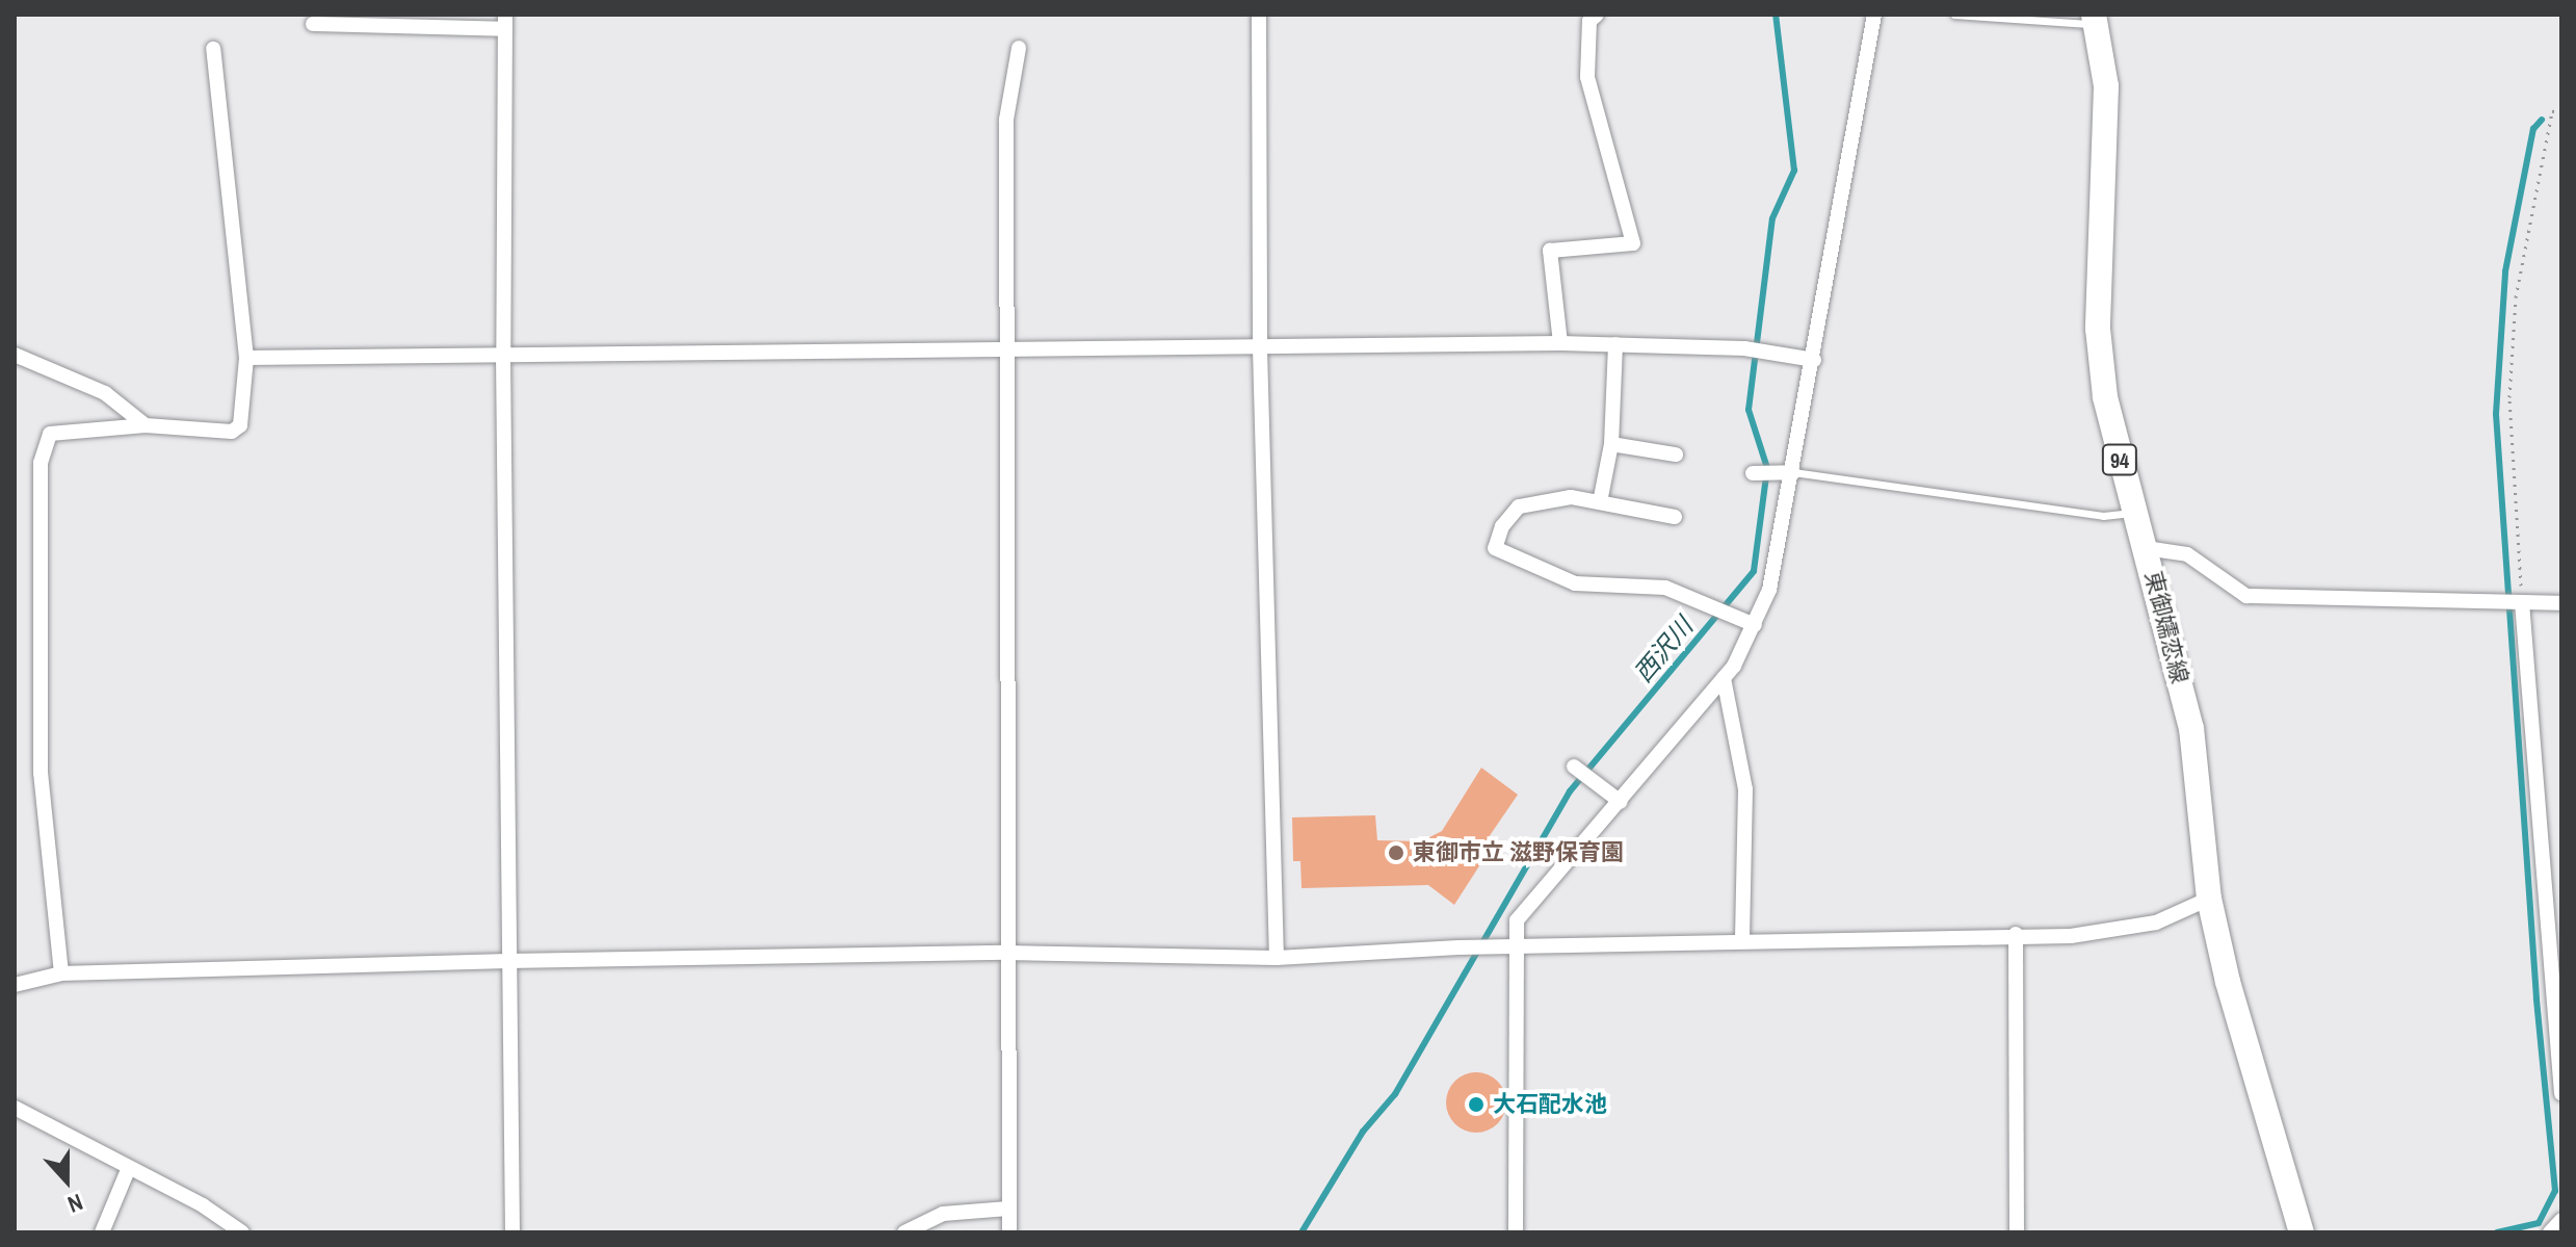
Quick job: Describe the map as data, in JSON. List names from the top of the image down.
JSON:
{
  "streets": {
    "main road": ["94", "東御嬬恋線"]
  },
  "water": ["西沢川"],
  "places": ["東御市立 滋野保育園", "大石配水池"],
  "north": "bottom"
}
